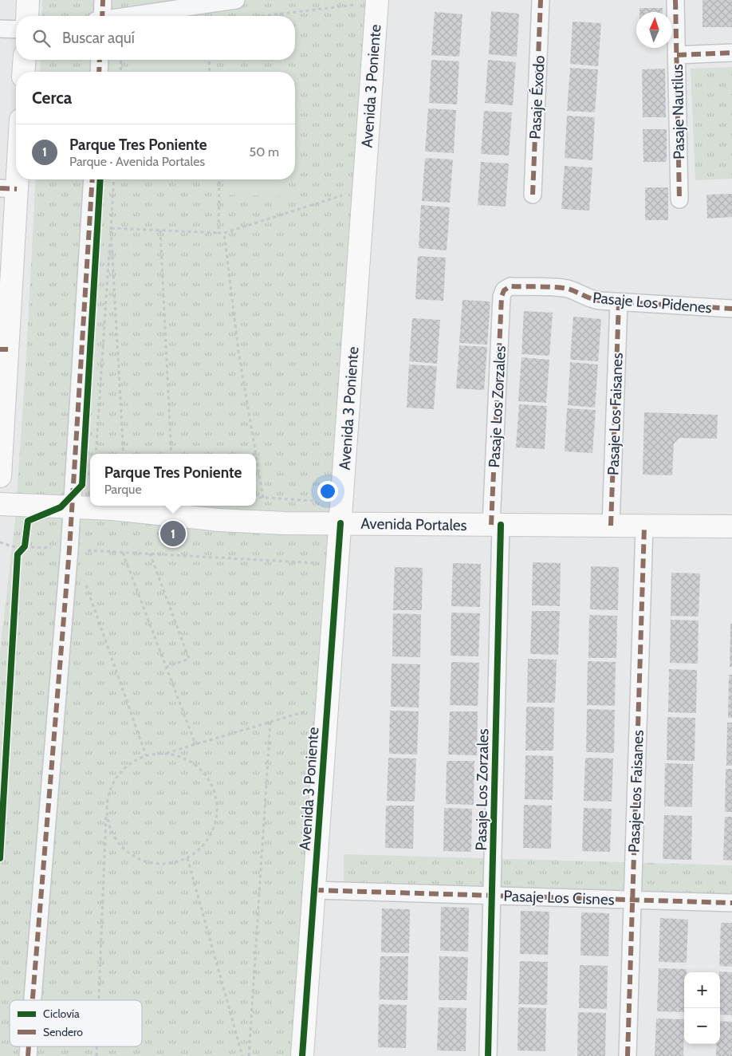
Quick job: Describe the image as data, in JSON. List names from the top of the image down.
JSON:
{
  "streets": {
    "main road": ["Avenida 3 Poniente", "Avenida Portales"],
    "street": [
      "Pasaje Éxodo",
      "Pasaje Nautilus",
      "Pasaje Los Pidenes",
      "Pasaje Los Zorzales",
      "Pasaje Los Faisanes",
      "Pasaje Los Cisnes"
    ]
  },
  "crossings": [
    ["Avenida 3 Poniente", "Avenida Portales"],
    ["Avenida 3 Poniente", "Pasaje Los Cisnes"],
    ["Pasaje Los Pidenes", "Pasaje Los Zorzales"],
    ["Pasaje Los Pidenes", "Pasaje Los Faisanes"],
    ["Pasaje Los Zorzales", "Avenida Portales"],
    ["Pasaje Los Zorzales", "Pasaje Los Cisnes"],
    ["Pasaje Los Faisanes", "Avenida Portales"],
    ["Pasaje Los Faisanes", "Pasaje Los Cisnes"]
  ],
  "legend": ["Ciclovía", "Sendero"],
  "north": "top",
  "page": {
    "search": "Buscar aquí",
    "heading": "Cerca",
    "list": [
      {
        "mark": "1",
        "name": "Parque Tres Poniente",
        "note": "Parque · Avenida Portales",
        "value": "50 m"
      }
    ],
    "popup": ["Parque Tres Poniente", "Parque"],
    "pins": "1",
    "map_buttons": ["+", "−"]
  }
}
